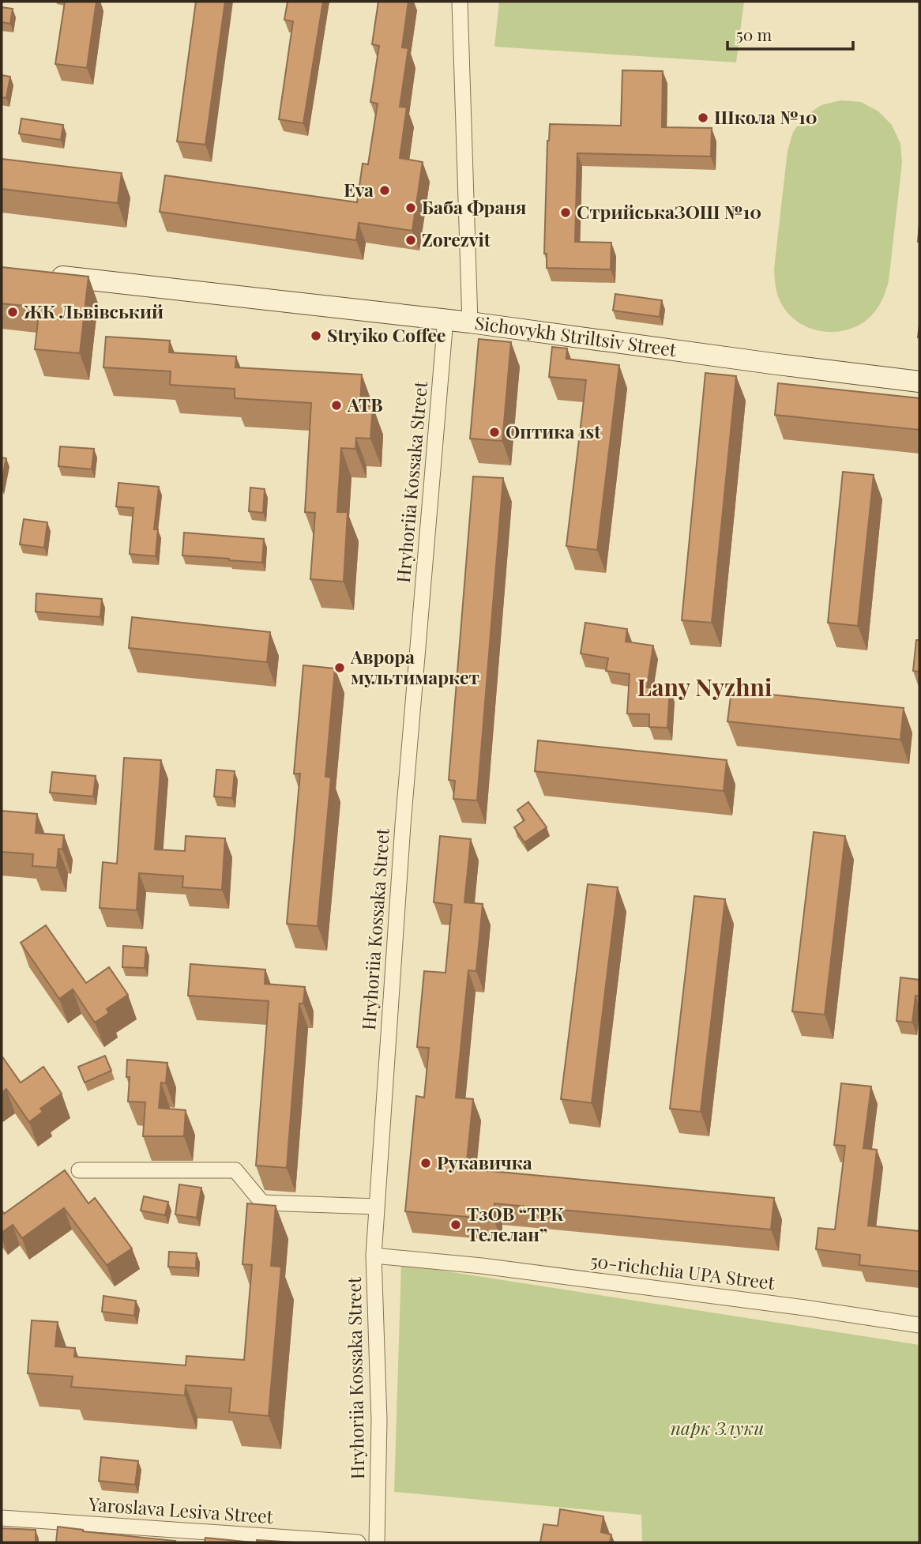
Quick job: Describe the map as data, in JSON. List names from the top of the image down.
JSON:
{
  "streets": {
    "street": [
      "Sichovykh Striltsiv Street",
      "Hryhoriia Kossaka Street",
      "50-richchia UPA Street",
      "Yaroslava Lesiva Street"
    ]
  },
  "crossings": [
    ["Sichovykh Striltsiv Street", "Hryhoriia Kossaka Street"],
    ["Hryhoriia Kossaka Street", "50-richchia UPA Street"]
  ],
  "districts": ["Lany Nyzhni"],
  "parks": ["парк Злуки"],
  "places": [
    "Школа №10",
    "Eva",
    "Баба Франя",
    "СтрийськаЗОШ №10",
    "Zorezvit",
    "ЖК Львівський",
    "Stryiko Coffee",
    "ATB",
    "Оптика 1st",
    "Аврора мультимаркет",
    "Рукавичка",
    "ТзОВ “ТРК Телелан”"
  ],
  "scale_bar": "50 m"
}
